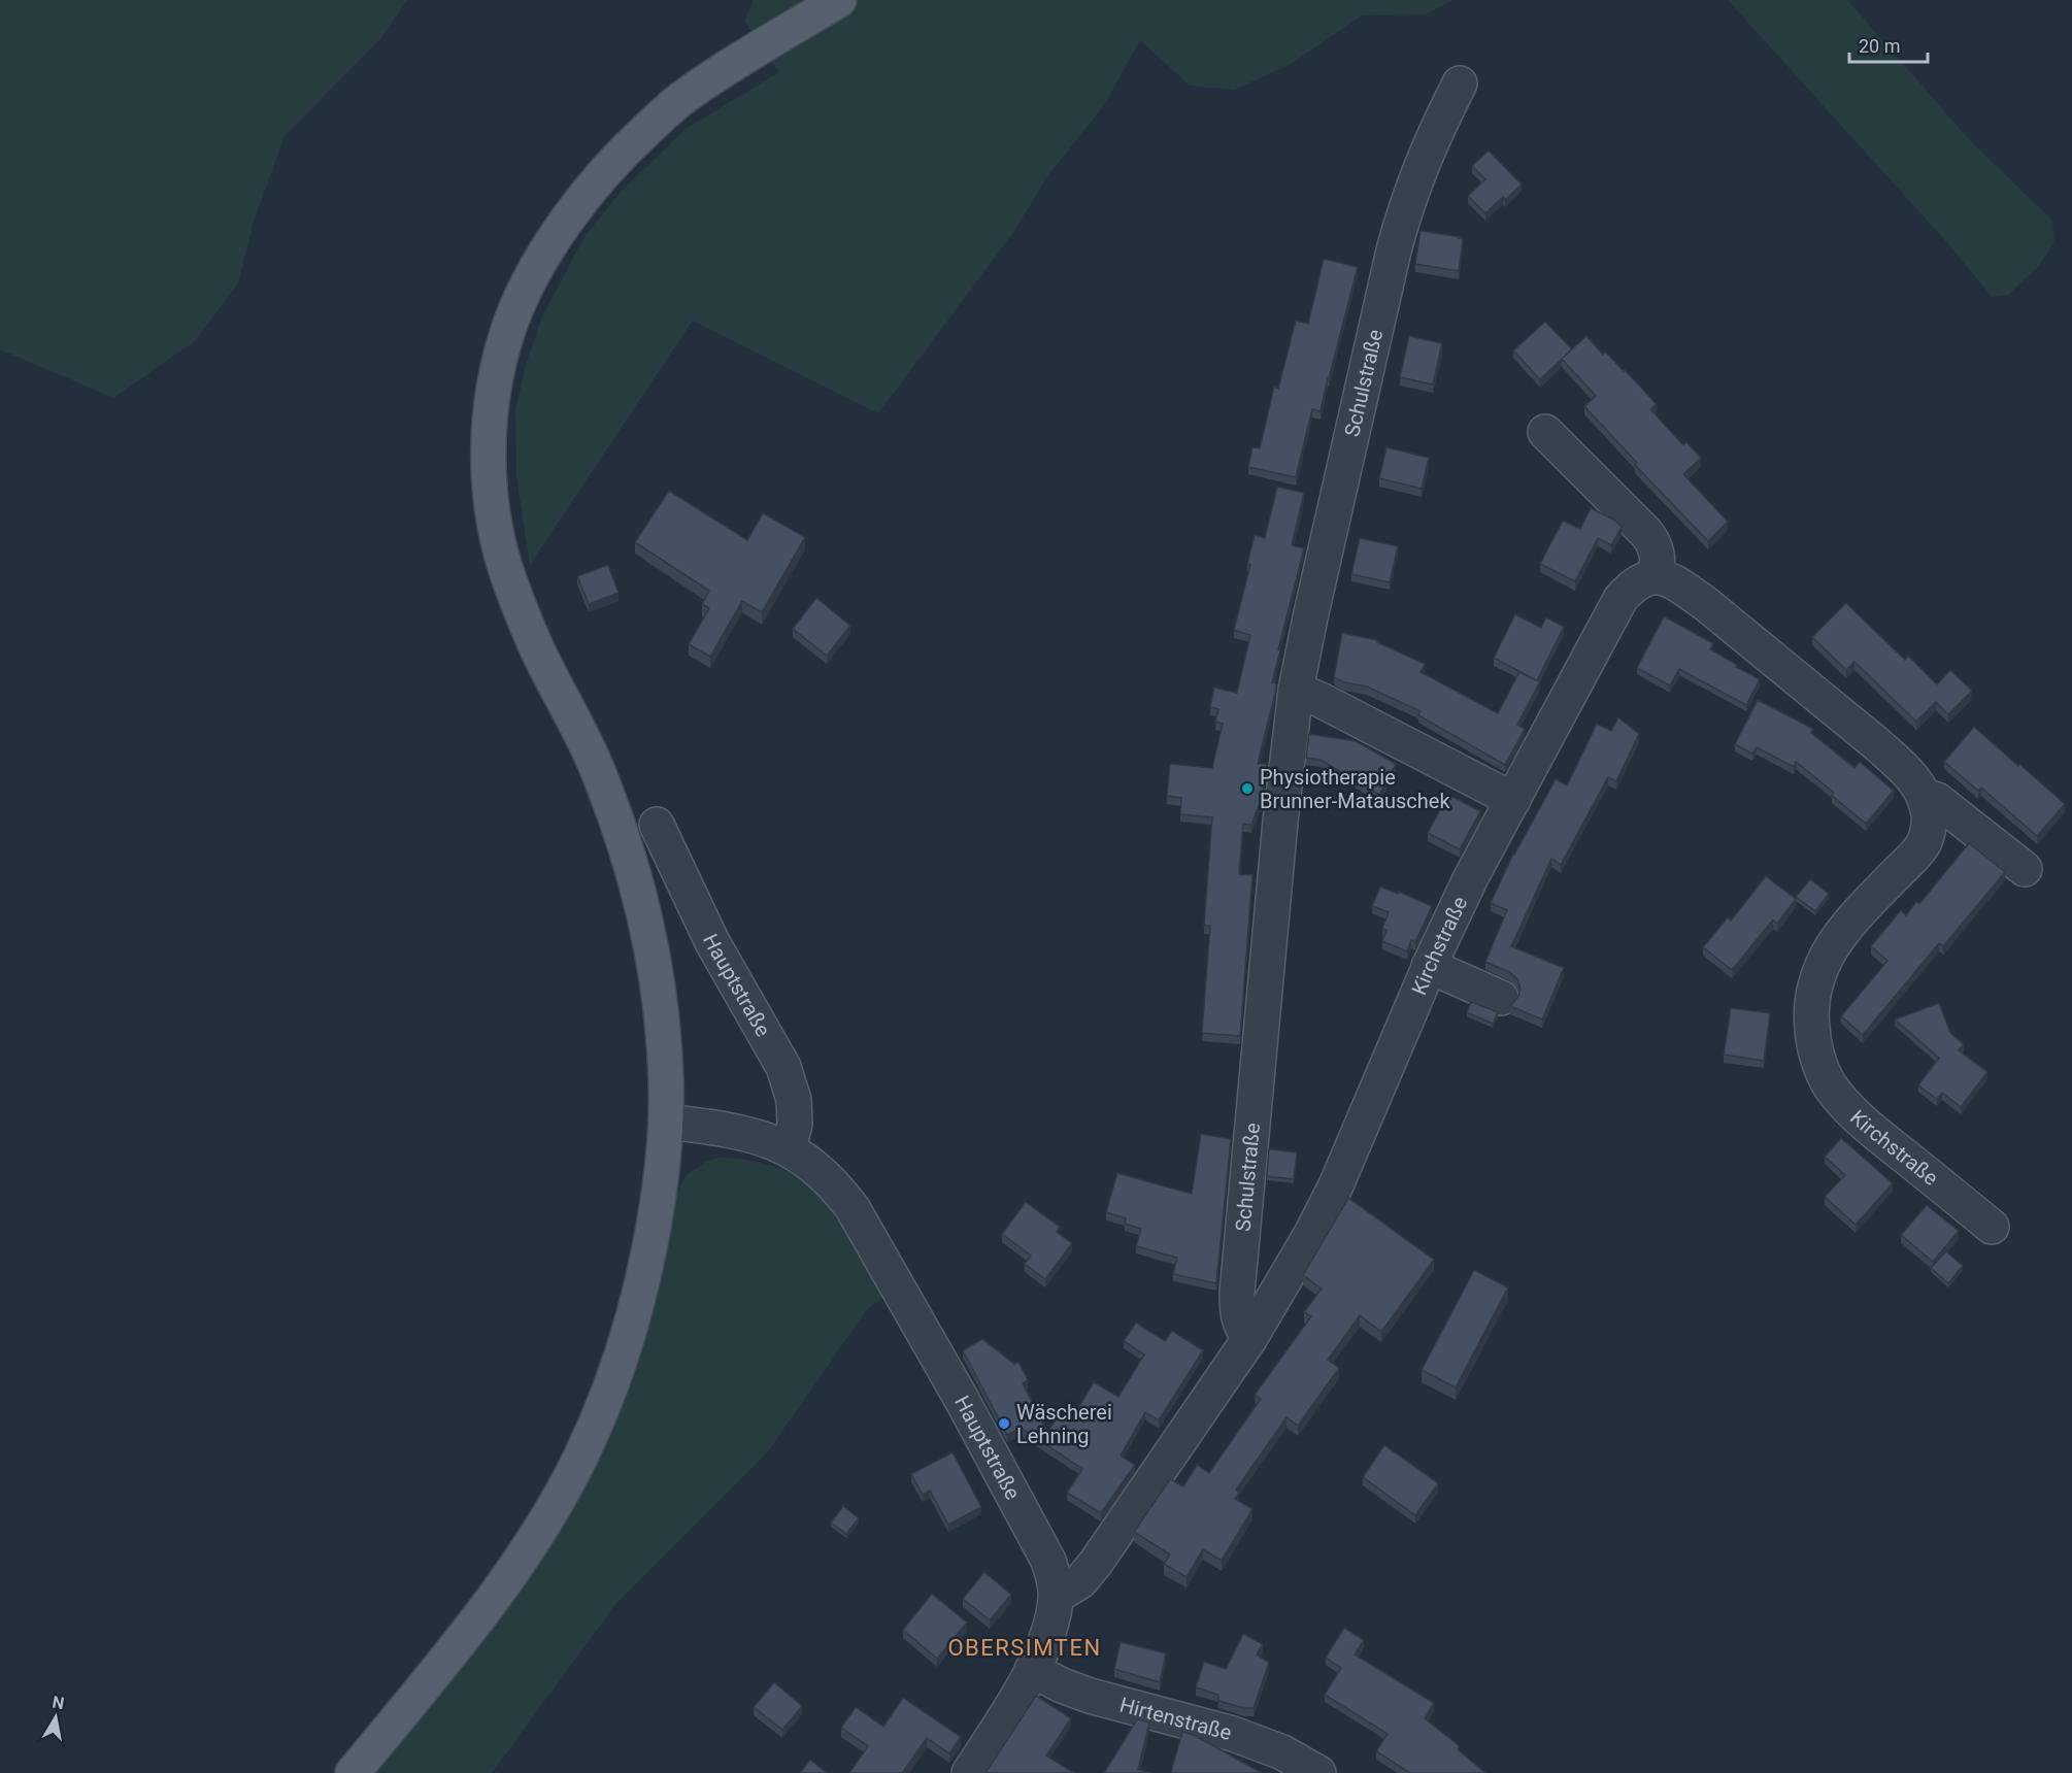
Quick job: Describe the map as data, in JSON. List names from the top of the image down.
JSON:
{
  "streets": {
    "street": [
      "Schulstraße",
      "Kirchstraße",
      "Hauptstraße",
      "Hirtenstraße"
    ]
  },
  "crossings": [
    ["Schulstraße", "Kirchstraße"],
    ["Hauptstraße", "Hirtenstraße"]
  ],
  "districts": ["OBERSIMTEN"],
  "places": ["Physiotherapie Brunner-Matauschek", "Wäscherei Lehning"],
  "scale_bar": "20 m",
  "north": "top"
}
